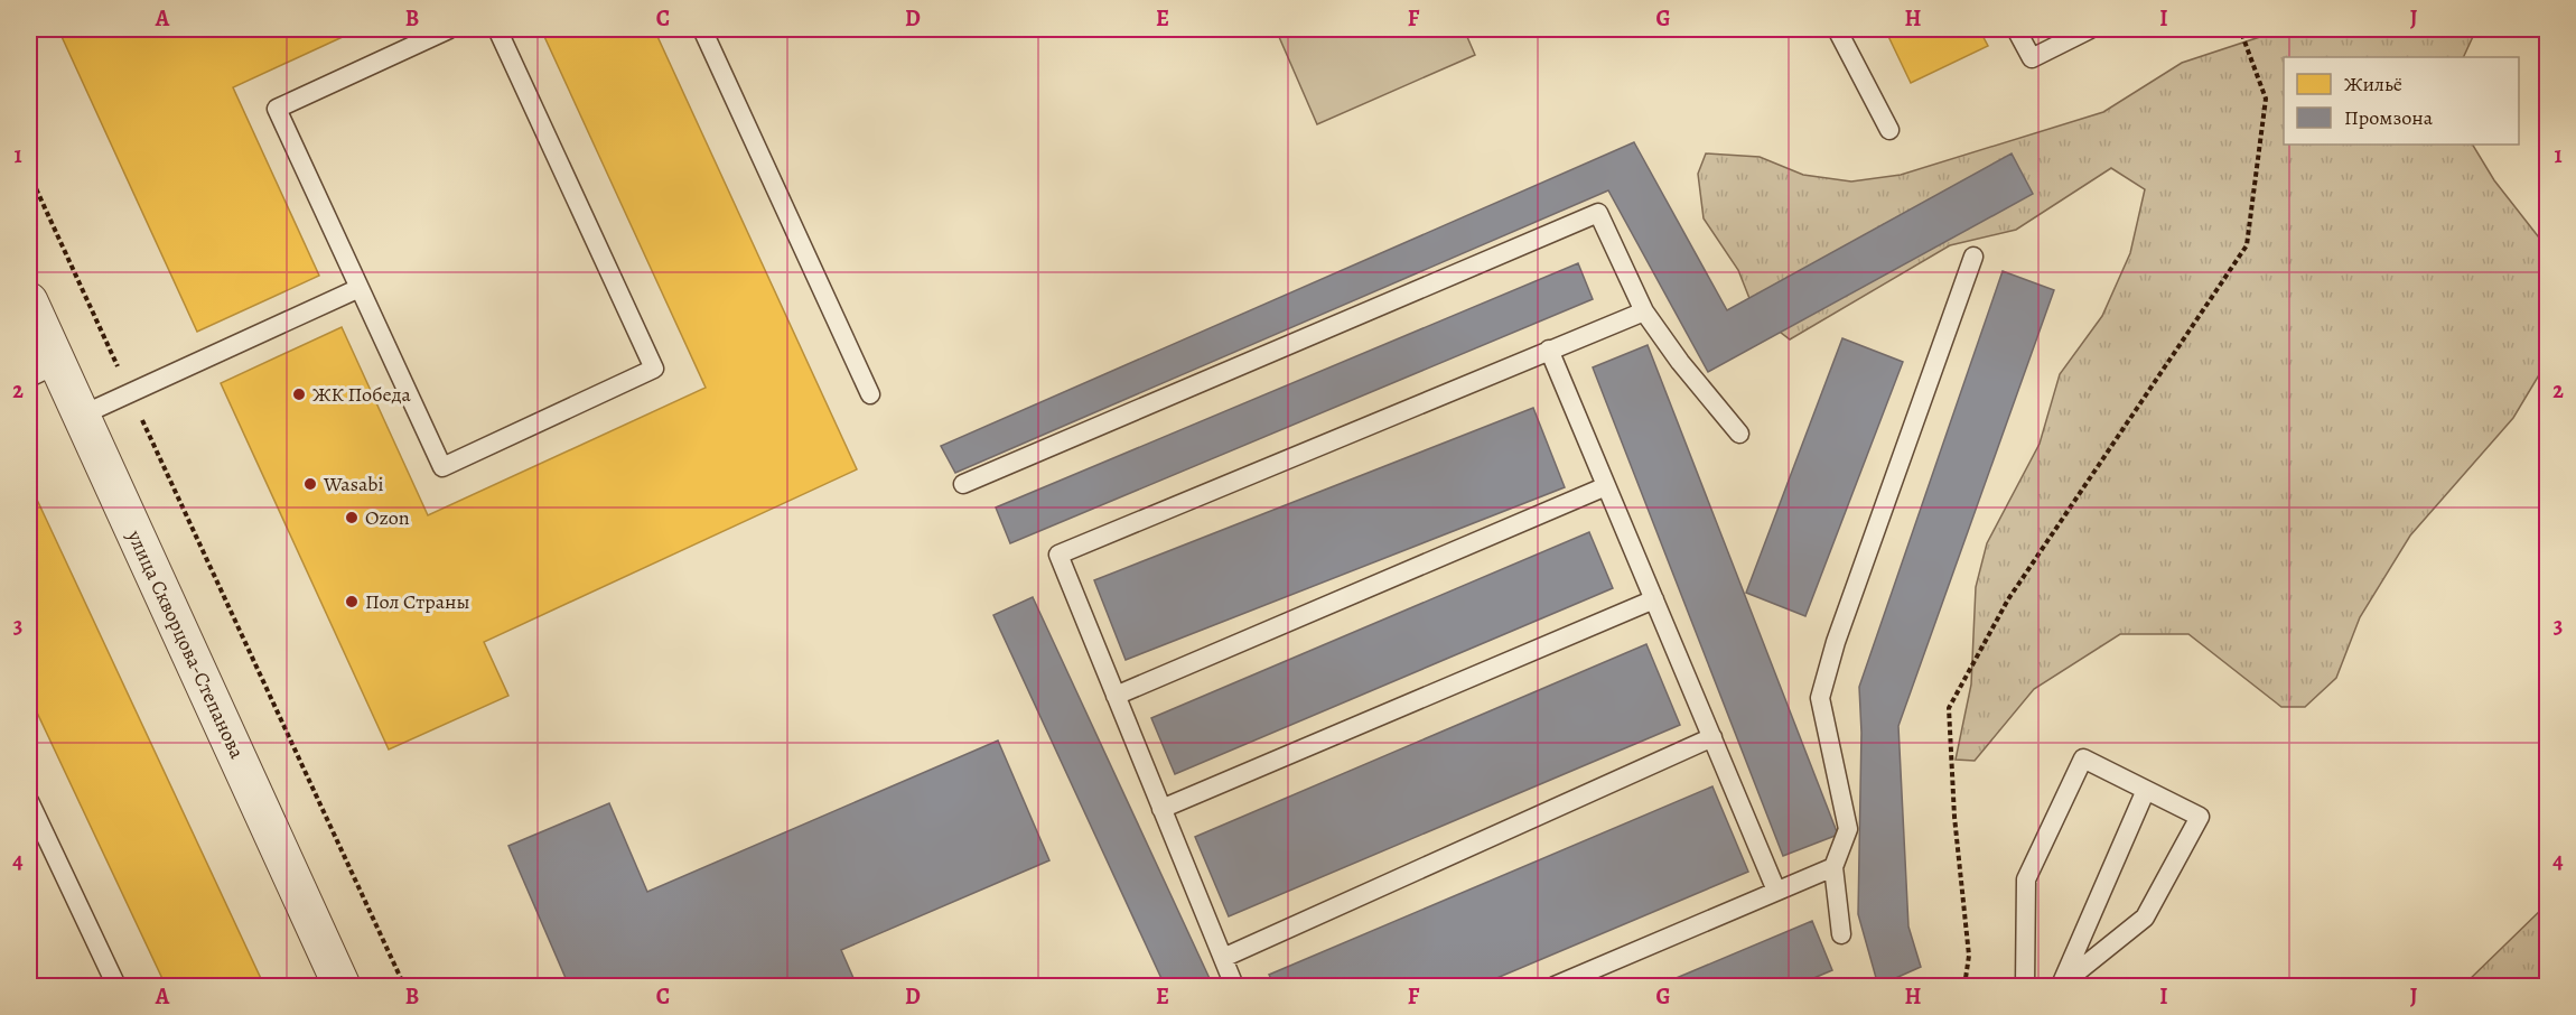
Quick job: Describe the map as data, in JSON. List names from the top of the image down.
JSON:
{
  "streets": {
    "street": ["улица Скворцова-Степанова"]
  },
  "places": [
    "ЖК Победа",
    "Wasabi",
    "Ozon",
    "Пол Страны"
  ],
  "legend": ["Жильё", "Промзона"],
  "grid": {
    "columns": [
      "A",
      "B",
      "C",
      "D",
      "E",
      "F",
      "G",
      "H",
      "I",
      "J"
    ],
    "rows": [
      "1",
      "2",
      "3",
      "4"
    ]
  }
}
